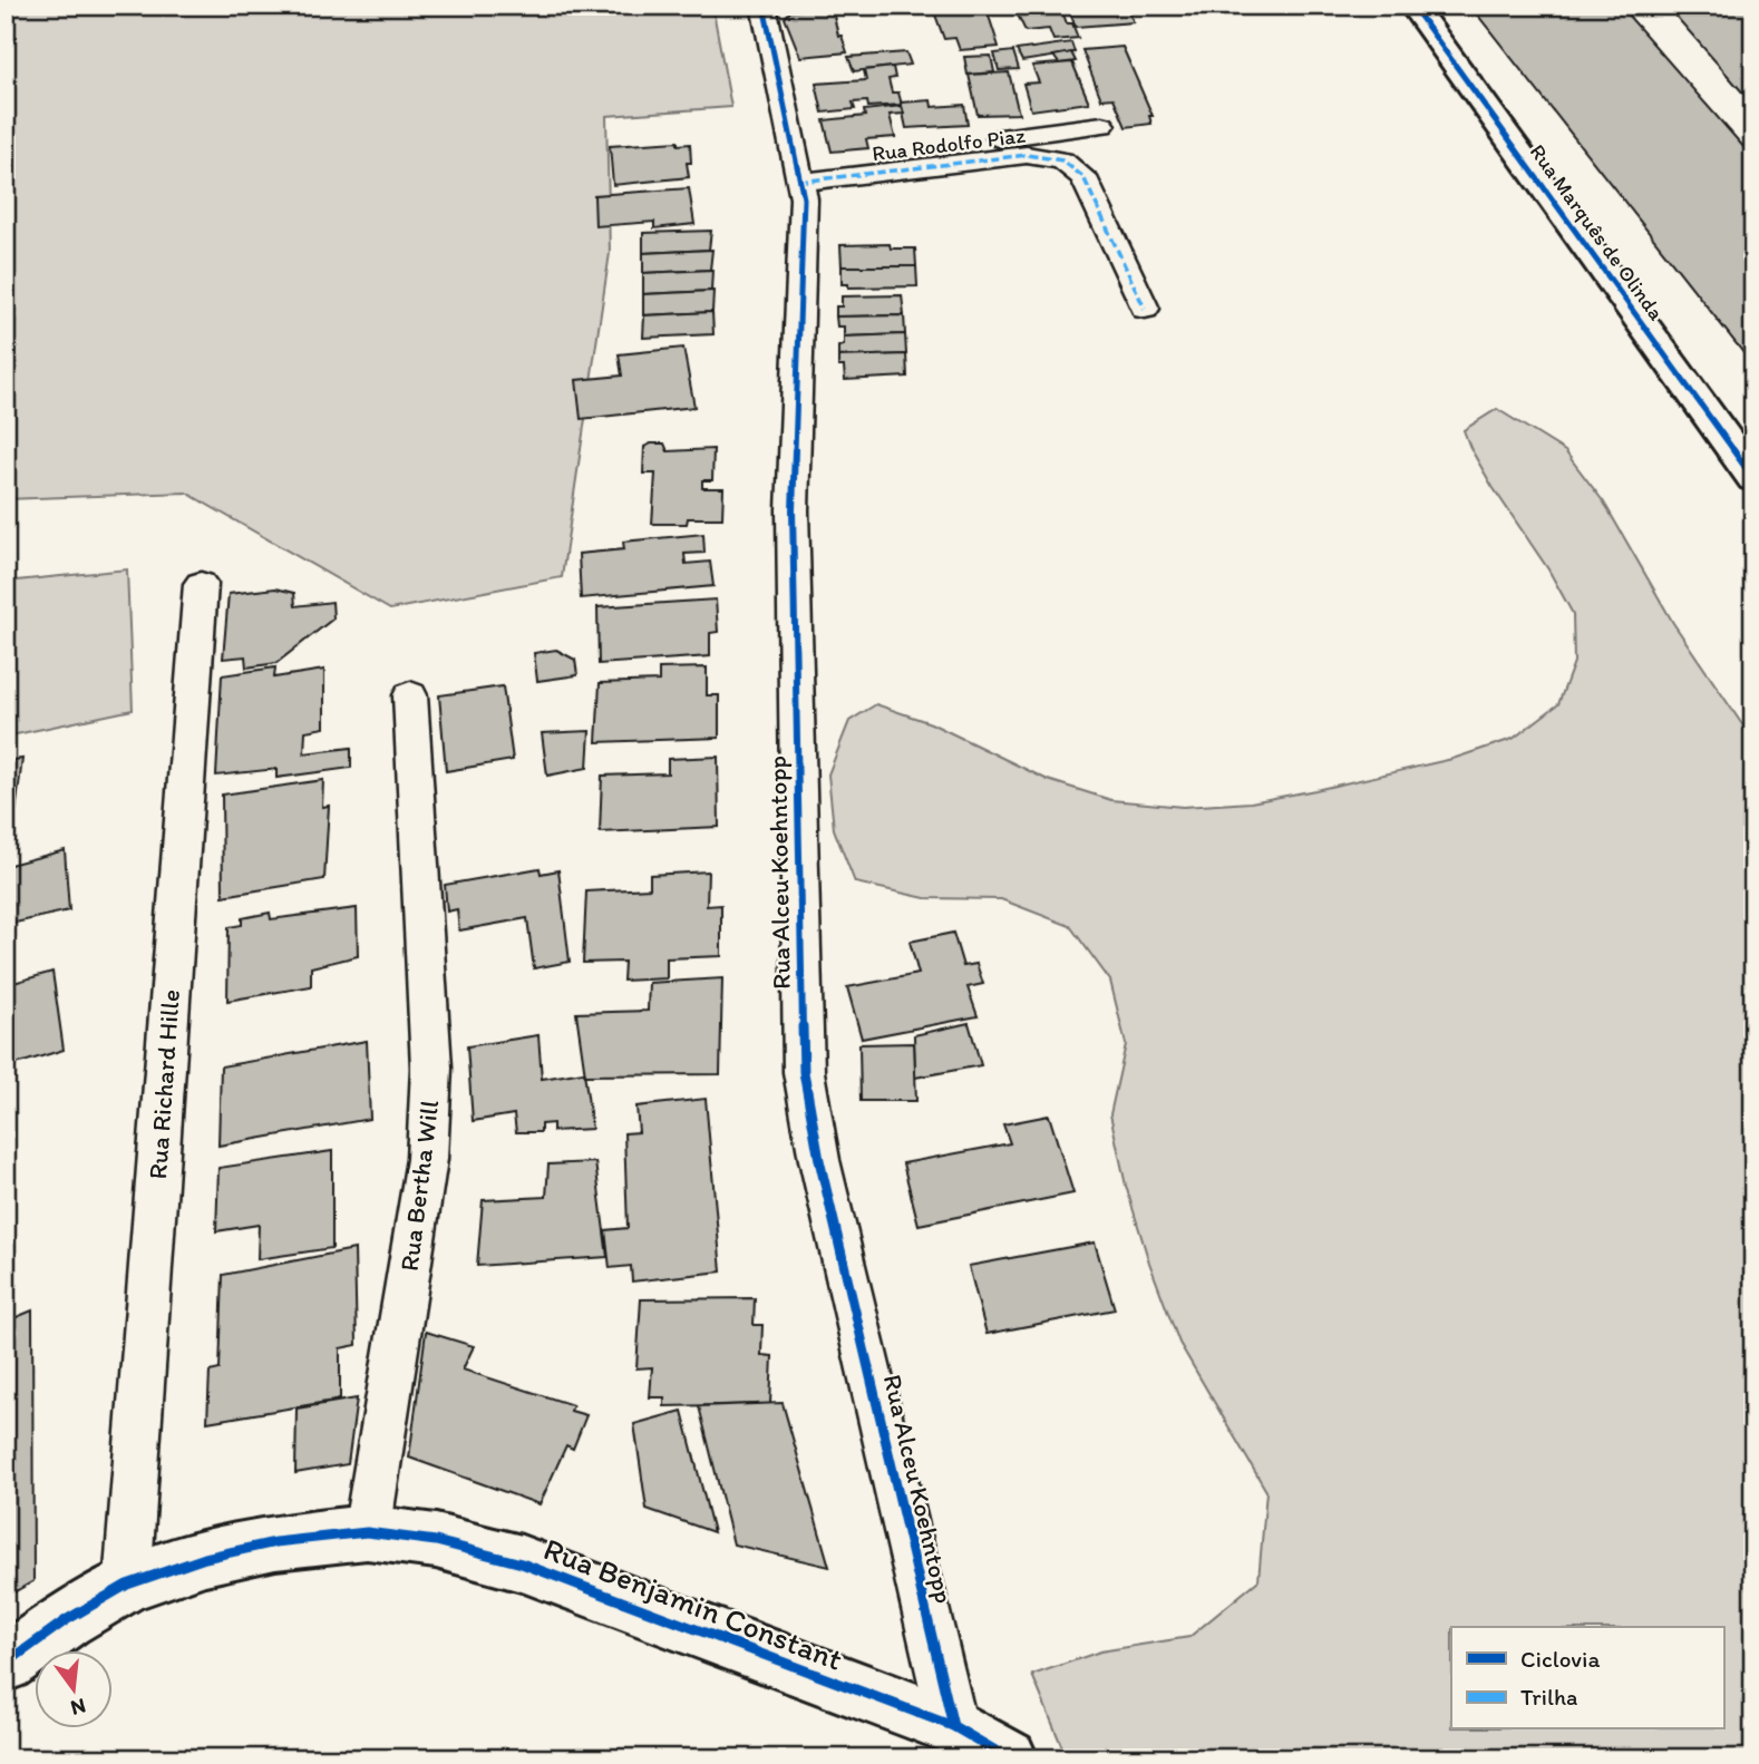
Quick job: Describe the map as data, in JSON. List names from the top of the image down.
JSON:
{
  "streets": {
    "main road": ["Rua Marquês de Olinda", "Rua Benjamin Constant"],
    "street": [
      "Rua Rodolfo Piaz",
      "Rua Alceu Koehntopp",
      "Rua Richard Hille",
      "Rua Bertha Will"
    ]
  },
  "crossings": [
    ["Rua Rodolfo Piaz", "Rua Alceu Koehntopp"],
    ["Rua Alceu Koehntopp", "Rua Benjamin Constant"],
    ["Rua Richard Hille", "Rua Benjamin Constant"],
    ["Rua Bertha Will", "Rua Benjamin Constant"]
  ],
  "legend": ["Ciclovia", "Trilha"],
  "north": "bottom"
}
